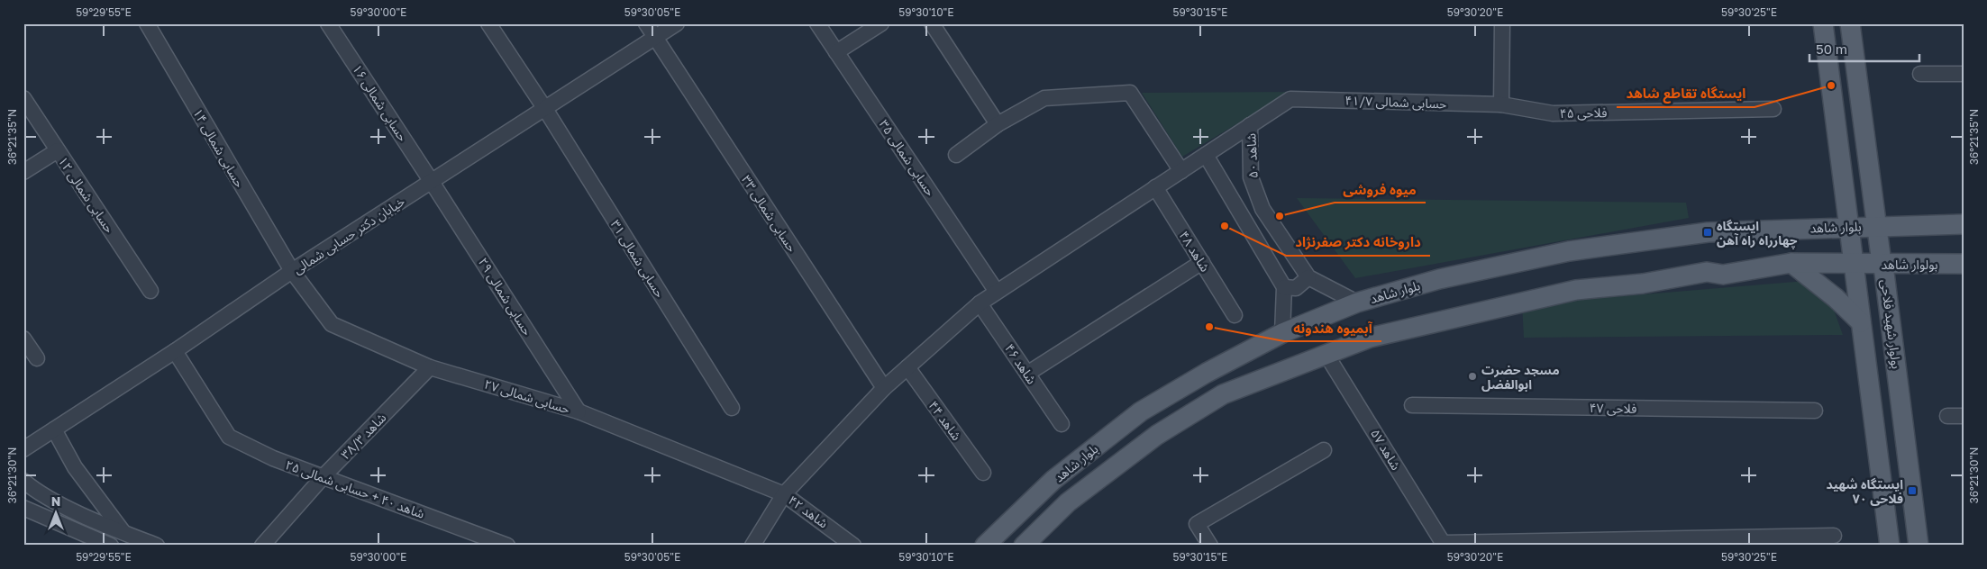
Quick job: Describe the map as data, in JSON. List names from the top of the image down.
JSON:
{
  "streets": {
    "main road": ["بلوار شاهد", "بولوار شاهد", "بولوار شهید فلاحی"],
    "street": [
      "حسابی شمالی ۴۱/۷",
      "حسابی شمالی ۱۶",
      "فلاحی ۴۵",
      "حسابی شمالی ۱۴",
      "شاهد ۵۰",
      "حسابی شمالی ۳۵",
      "حسابی شمالی ۱۲",
      "حسابی شمالی ۳۳",
      "خیابان دکتر حسابی شمالی",
      "شاهد ۴۸",
      "حسابی شمالی ۳۱",
      "حسابی شمالی ۲۹",
      "شاهد ۴۶",
      "حسابی شمالی ۲۷",
      "فلاحی ۴۷",
      "شاهد ۴۴",
      "شاهد ۳۸/۳",
      "شاهد ۵۷",
      "شاهد ۴۰ + حسابی شمالی ۲۵",
      "شاهد ۴۲"
    ]
  },
  "crossings": [
    ["حسابی شمالی ۴۱/۷", "فلاحی ۴۵"],
    ["حسابی شمالی ۴۱/۷", "شاهد ۵۰"],
    ["حسابی شمالی ۱۶", "خیابان دکتر حسابی شمالی"],
    ["حسابی شمالی ۱۶", "حسابی شمالی ۲۹"],
    ["حسابی شمالی ۱۴", "خیابان دکتر حسابی شمالی"],
    ["حسابی شمالی ۱۴", "حسابی شمالی ۲۷"],
    ["شاهد ۵۰", "بلوار شاهد"],
    ["حسابی شمالی ۳۳", "خیابان دکتر حسابی شمالی"],
    ["بلوار شاهد", "بولوار شهید فلاحی"],
    ["خیابان دکتر حسابی شمالی", "حسابی شمالی ۳۱"],
    ["خیابان دکتر حسابی شمالی", "حسابی شمالی ۲۹"],
    ["خیابان دکتر حسابی شمالی", "حسابی شمالی ۲۷"],
    ["خیابان دکتر حسابی شمالی", "شاهد ۴۰ + حسابی شمالی ۲۵"],
    ["بولوار شاهد", "بولوار شهید فلاحی"],
    ["حسابی شمالی ۲۹", "حسابی شمالی ۲۷"],
    ["حسابی شمالی ۲۷", "شاهد ۳۸/۳"],
    ["حسابی شمالی ۲۷", "شاهد ۴۲"],
    ["شاهد ۳۸/۳", "شاهد ۴۰ + حسابی شمالی ۲۵"]
  ],
  "places": {
    "other": [
      "ایستگاه تقاطع شاهد",
      "میوه فروشی",
      "داروخانه دکتر صفرنژاد",
      "آبمیوه هندونه",
      "مسجد حضرت ابوالفضل"
    ],
    "transit": ["ایستگاه چهارراه راه آهن", "ایستگاه شهید فلاحی ۷۰"]
  },
  "scale_bar": "50 m",
  "north": "top",
  "coordinates": [
    "59°29'55\"E",
    "59°30'00\"E",
    "59°30'05\"E",
    "59°30'10\"E",
    "59°30'15\"E",
    "59°30'20\"E",
    "59°30'25\"E",
    "36°21'35\"N",
    "36°21'30\"N"
  ]
}
